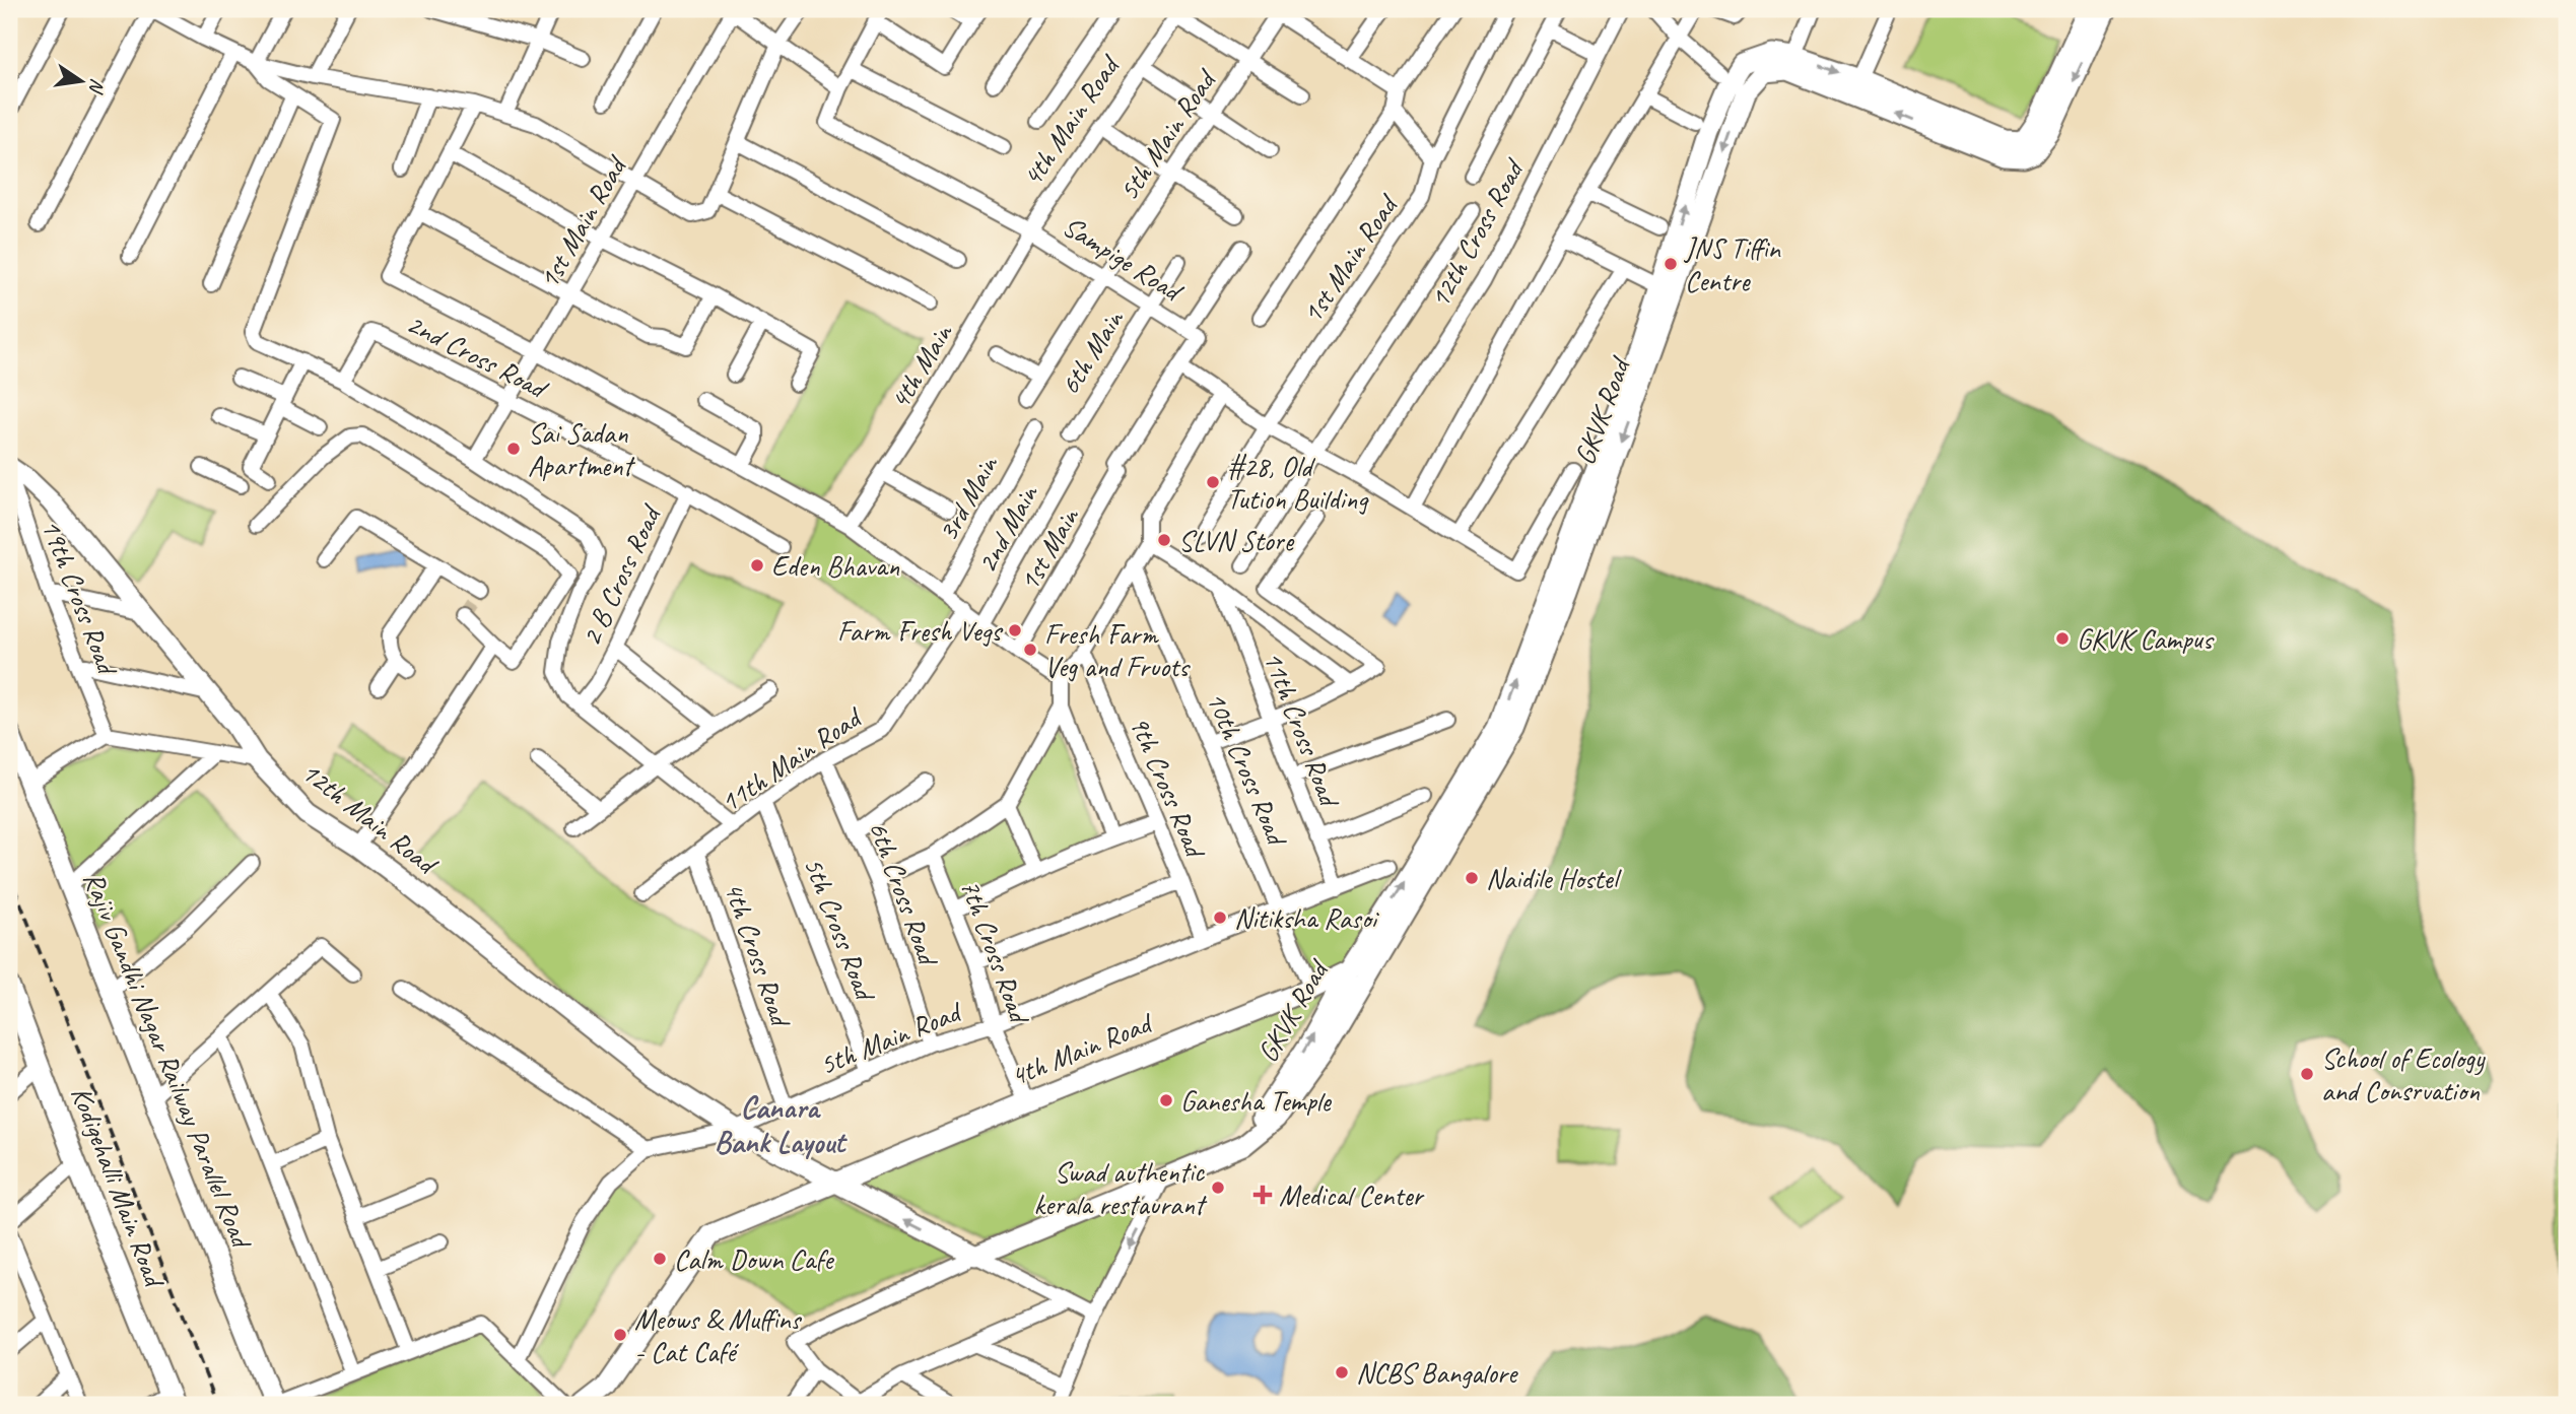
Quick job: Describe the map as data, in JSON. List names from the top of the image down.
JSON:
{
  "streets": {
    "main road": [
      "4th Main Road",
      "GKVK Road",
      "12th Main Road",
      "Rajiv Gandhi Nagar Railway Parallel Road",
      "Kodigehalli Main Road"
    ],
    "street": [
      "5th Main Road",
      "1st Main Road",
      "12th Cross Road",
      "Sampige Road",
      "6th Main",
      "2nd Cross Road",
      "4th Main",
      "3rd Main",
      "2nd Main",
      "1st Main",
      "2 B Cross Road",
      "19th Cross Road",
      "11th Cross Road",
      "11th Main Road",
      "10th Cross Road",
      "9th Cross Road",
      "6th Cross Road",
      "5th Cross Road",
      "7th Cross Road",
      "4th Cross Road"
    ]
  },
  "crossings": [
    ["4th Main Road", "Sampige Road"],
    ["4th Main Road", "4th Main"],
    ["4th Main Road", "GKVK Road"],
    ["4th Main Road", "10th Cross Road"],
    ["4th Main Road", "12th Main Road"],
    ["4th Main Road", "7th Cross Road"],
    ["5th Main Road", "Sampige Road"],
    ["5th Main Road", "11th Cross Road"],
    ["5th Main Road", "10th Cross Road"],
    ["5th Main Road", "9th Cross Road"],
    ["5th Main Road", "12th Main Road"],
    ["5th Main Road", "6th Cross Road"],
    ["5th Main Road", "5th Cross Road"],
    ["5th Main Road", "7th Cross Road"],
    ["5th Main Road", "4th Cross Road"],
    ["1st Main Road", "2nd Cross Road"],
    ["Sampige Road", "6th Main"],
    ["Sampige Road", "4th Main"],
    ["Sampige Road", "1st Main"],
    ["2nd Cross Road", "2 B Cross Road"],
    ["11th Main Road", "6th Cross Road"],
    ["11th Main Road", "5th Cross Road"],
    ["11th Main Road", "4th Cross Road"]
  ],
  "districts": ["Canara Bank Layout"],
  "places": {
    "other": [
      "JNS Tiffin Centre",
      "Sai Sadan Apartment",
      "#28, Old Tution Building",
      "SLVN Store",
      "Eden Bhavan",
      "Farm Fresh Vegs",
      "GKVK Campus",
      "Fresh Farm Veg and Fruots",
      "Naidile Hostel",
      "Nitiksha Rasoi",
      "School of Ecology and Consrvation",
      "Ganesha Temple",
      "Swad authentic kerala restaurant",
      "Calm Down Cafe",
      "Meows & Muffins - Cat Café",
      "NCBS Bangalore"
    ],
    "health": ["Medical Center"]
  },
  "north": "right"
}
